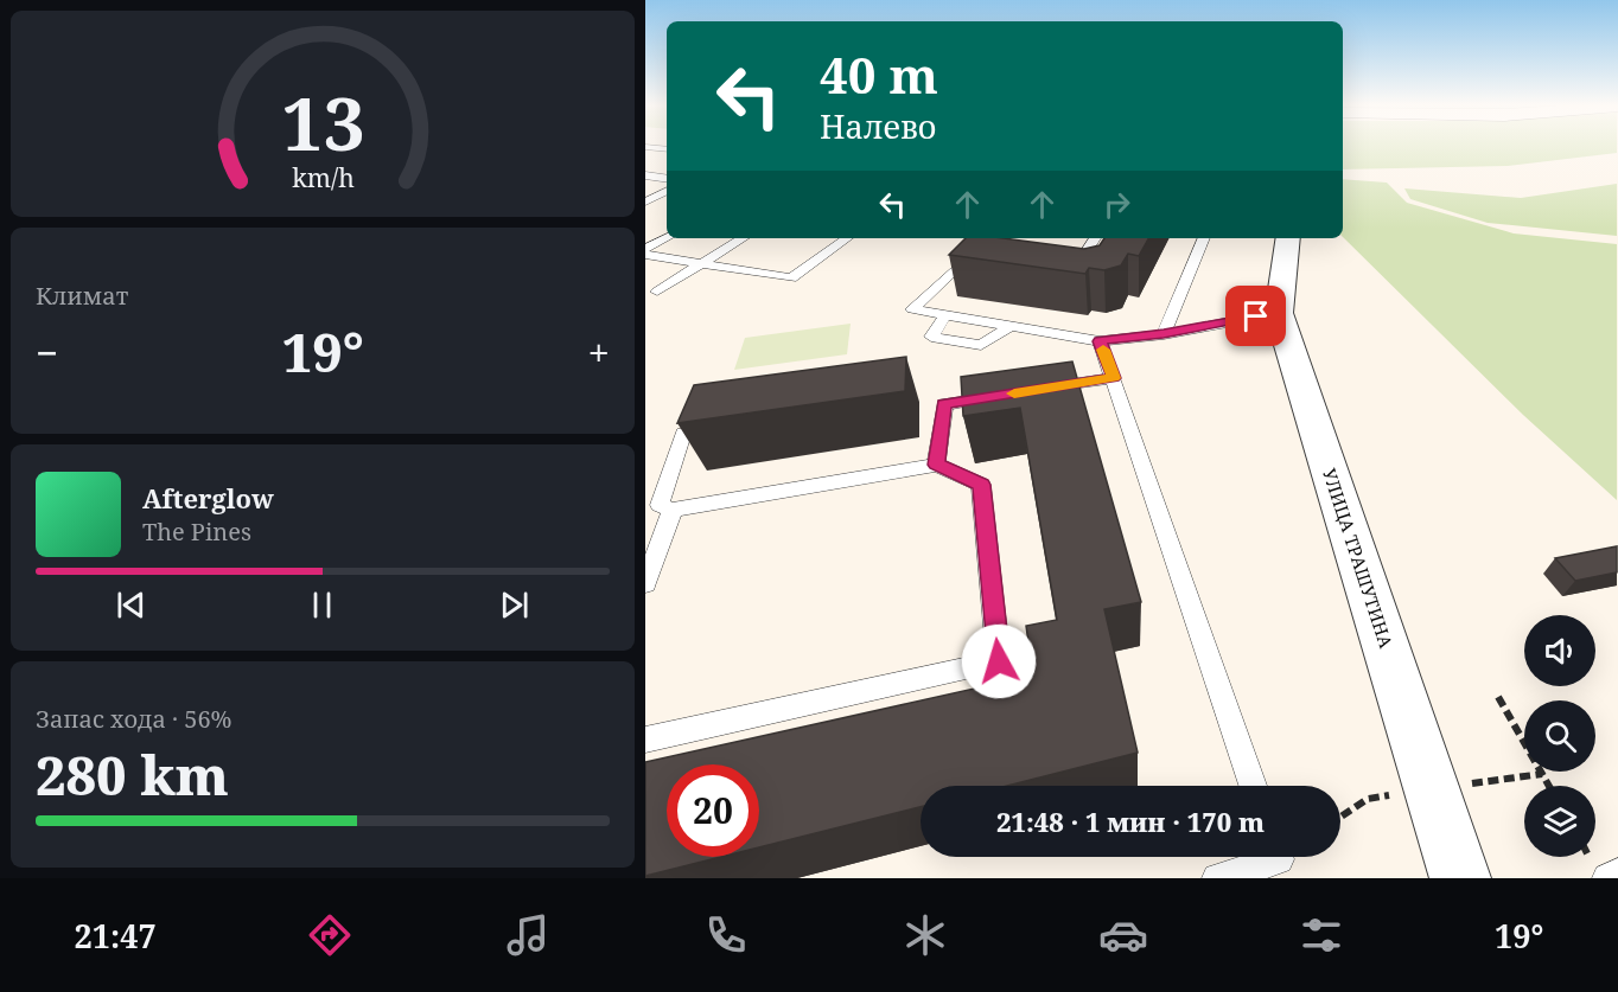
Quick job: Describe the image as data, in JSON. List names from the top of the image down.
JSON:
{
  "streets": {
    "street": ["УЛИЦА ТРАШУТИНА"]
  },
  "page": {
    "turn": ["40 m", "Налево"],
    "tile": [
      "Климат",
      ["Запас хода · 56%", "280 km"]
    ],
    "heat": ["−", "19°", "+"],
    "song": ["Afterglow", "The Pines"],
    "limit": "20",
    "trip": "21:48 · 1 мин · 170 m",
    "tabs": ["21:47", "19°"],
    "gauge": ["13", "km/h"]
  }
}
